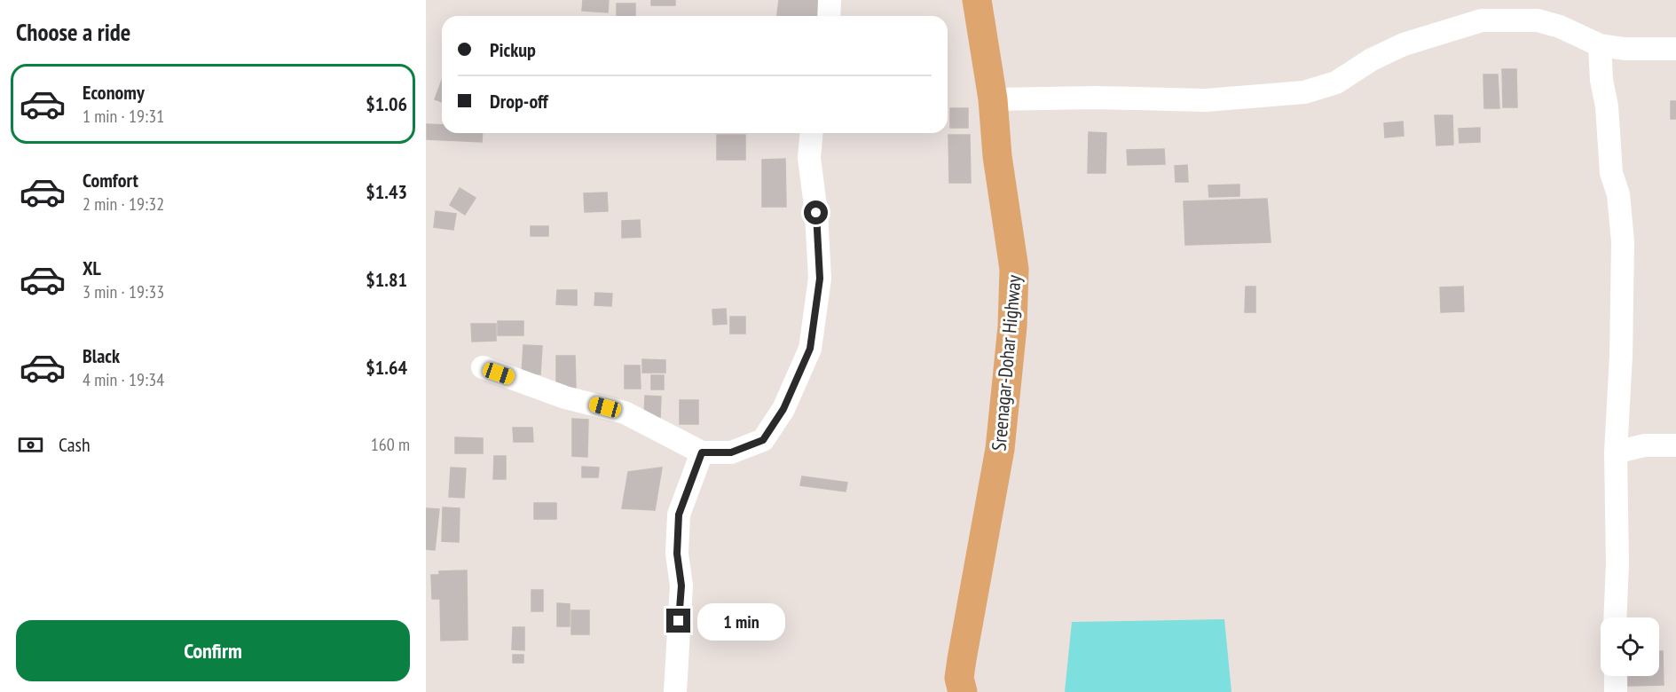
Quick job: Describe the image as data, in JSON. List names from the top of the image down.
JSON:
{
  "streets": {
    "main road": ["Sreenagar-Dohar Highway"]
  },
  "page": {
    "heading": "Choose a ride",
    "banner": ["Pickup", "Drop-off"],
    "list": [
      {
        "name": "Economy",
        "note": "1 min · 19:31",
        "value": "$1.06"
      },
      {
        "name": "Comfort",
        "note": "2 min · 19:32",
        "value": "$1.43"
      },
      {
        "name": "XL",
        "note": "3 min · 19:33",
        "value": "$1.81"
      },
      {
        "name": "Black",
        "note": "4 min · 19:34",
        "value": "$1.64"
      }
    ],
    "pay": ["Cash", "160 m"],
    "bubble": "1 min",
    "buttons": "Confirm"
  }
}
